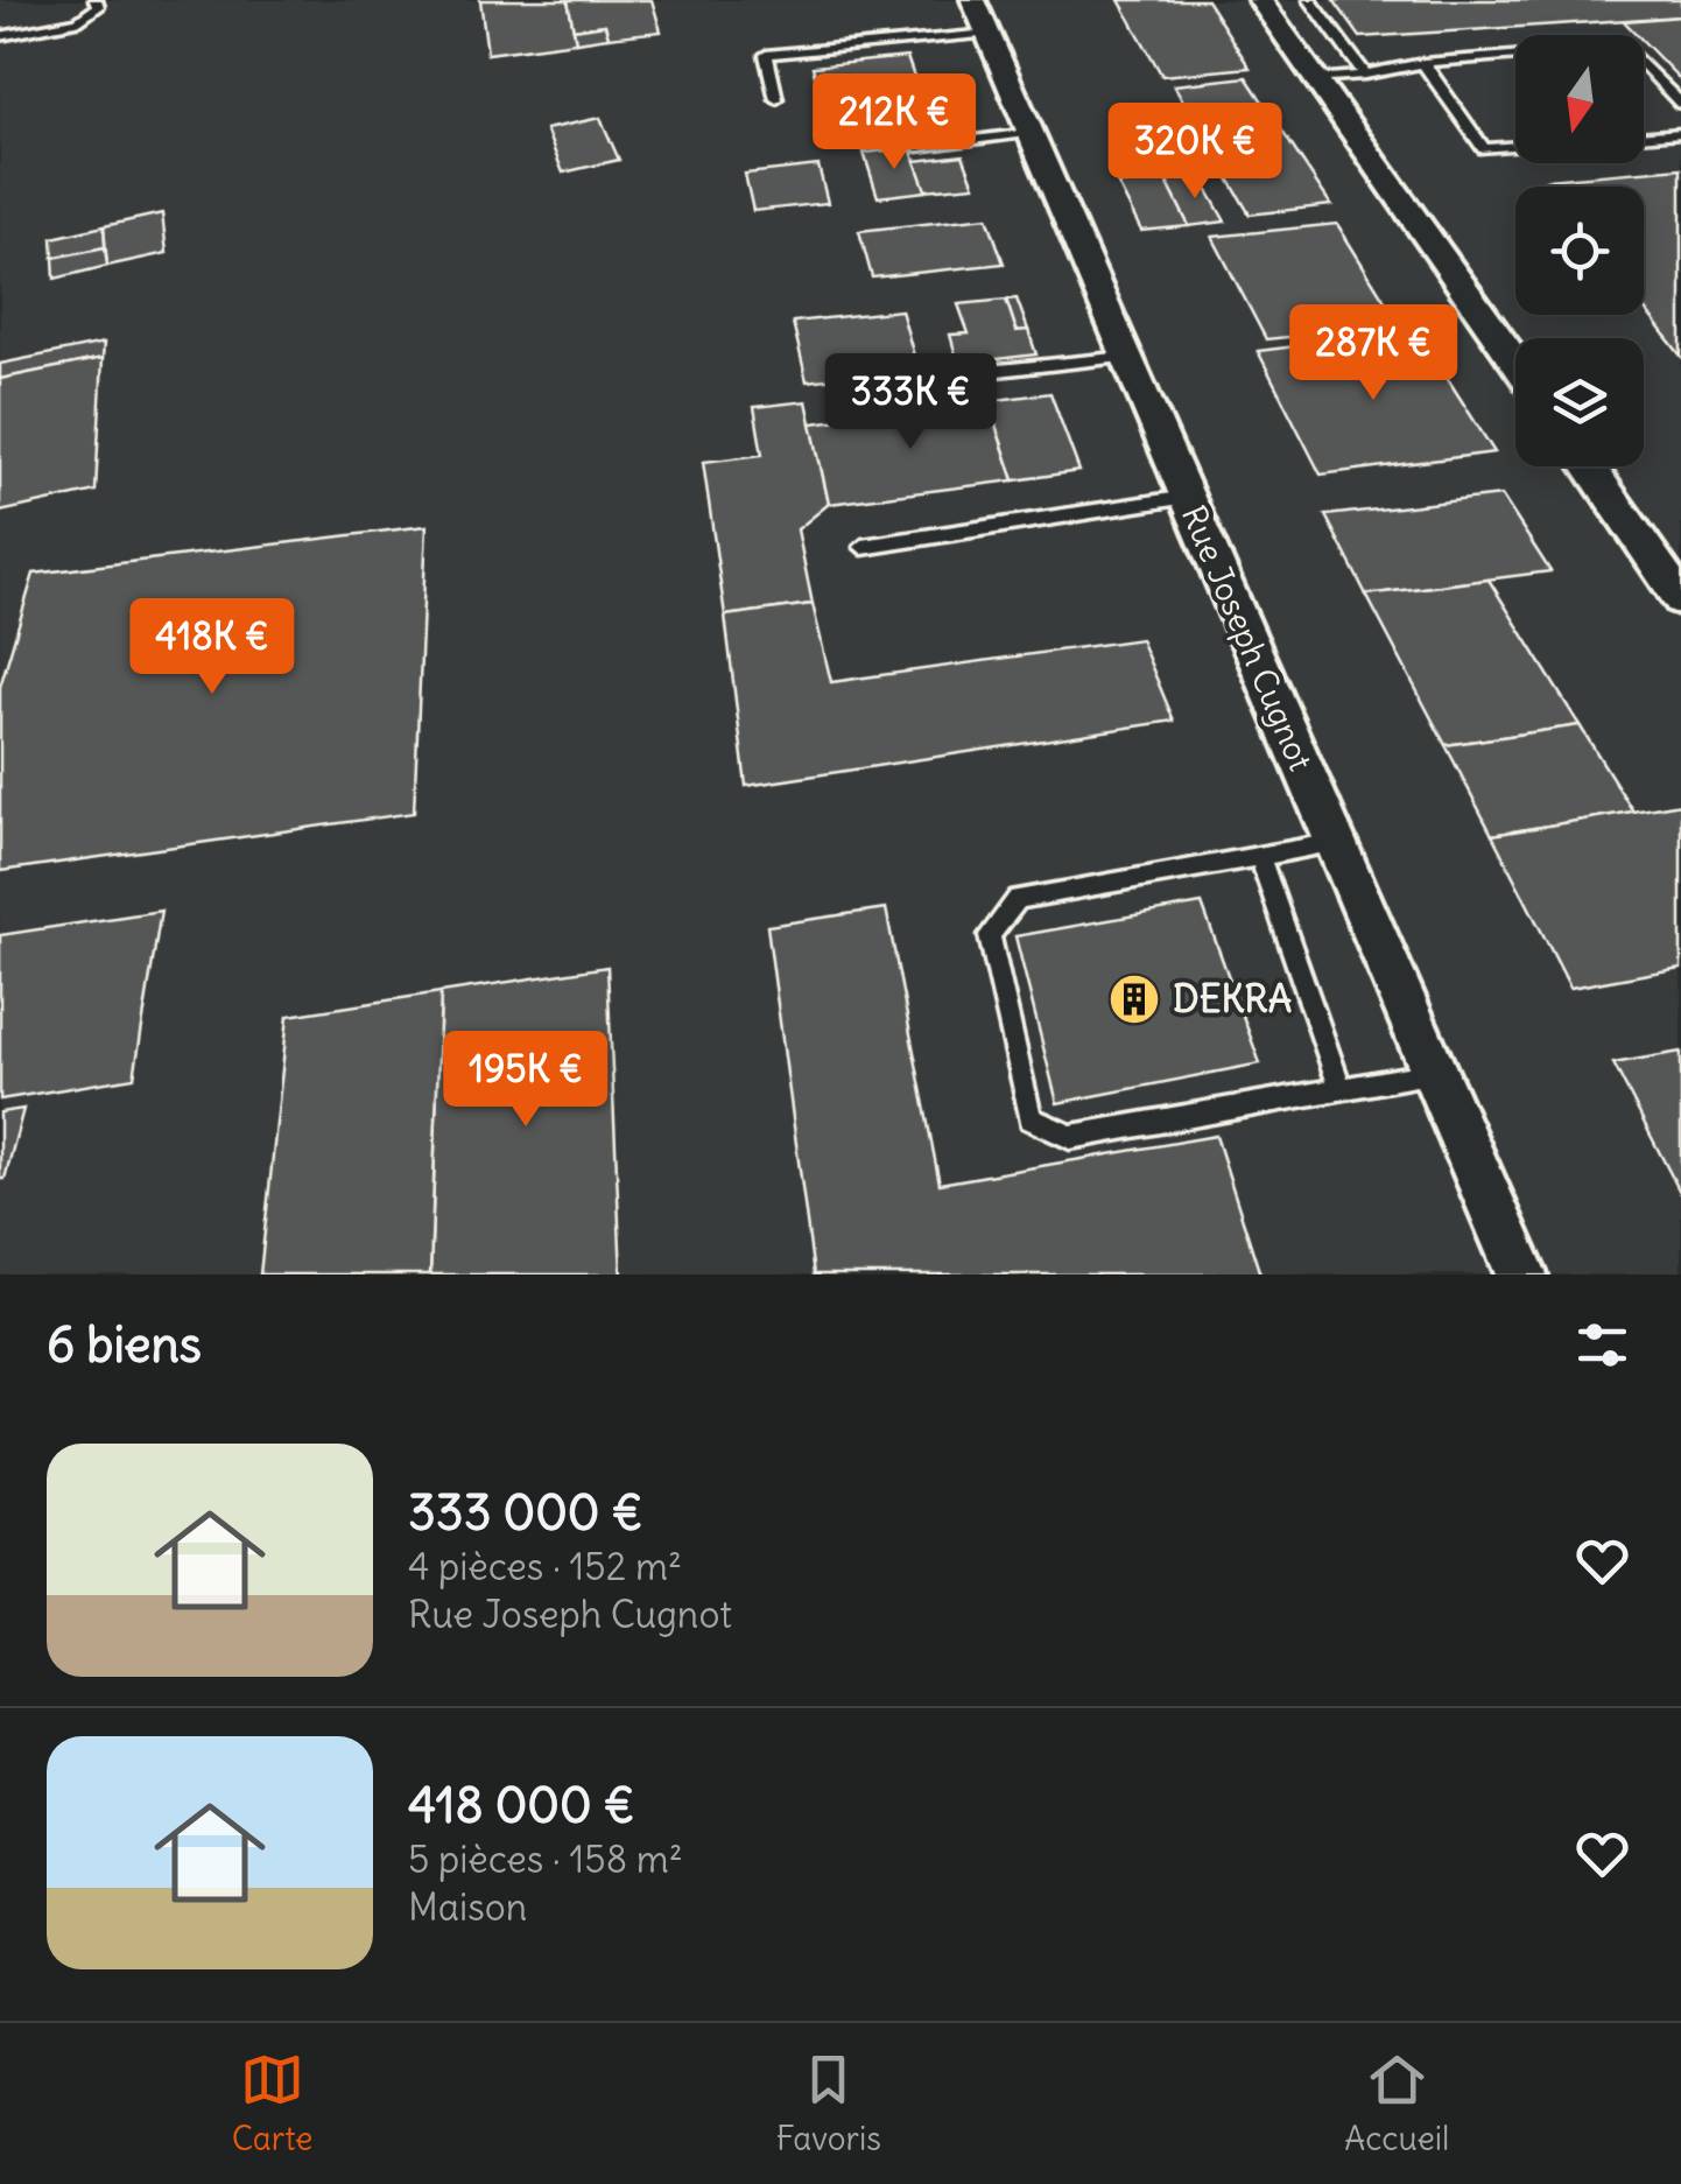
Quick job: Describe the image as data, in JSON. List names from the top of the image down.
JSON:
{
  "streets": {
    "street": ["Rue Joseph Cugnot"]
  },
  "places": {
    "building": ["DEKRA"]
  },
  "north": "bottom",
  "page": {
    "price": [
      "212K €",
      "320K €",
      "287K €",
      "333K €",
      "418K €",
      "195K €"
    ],
    "heading": "6 biens",
    "list": [
      {
        "name": "333 000 €",
        "note": "4 pièces · 152 m² · Rue Joseph Cugnot"
      },
      {
        "name": "418 000 €",
        "note": "5 pièces · 158 m² · Maison"
      }
    ],
    "tabs": ["Carte", "Favoris", "Accueil"]
  }
}
